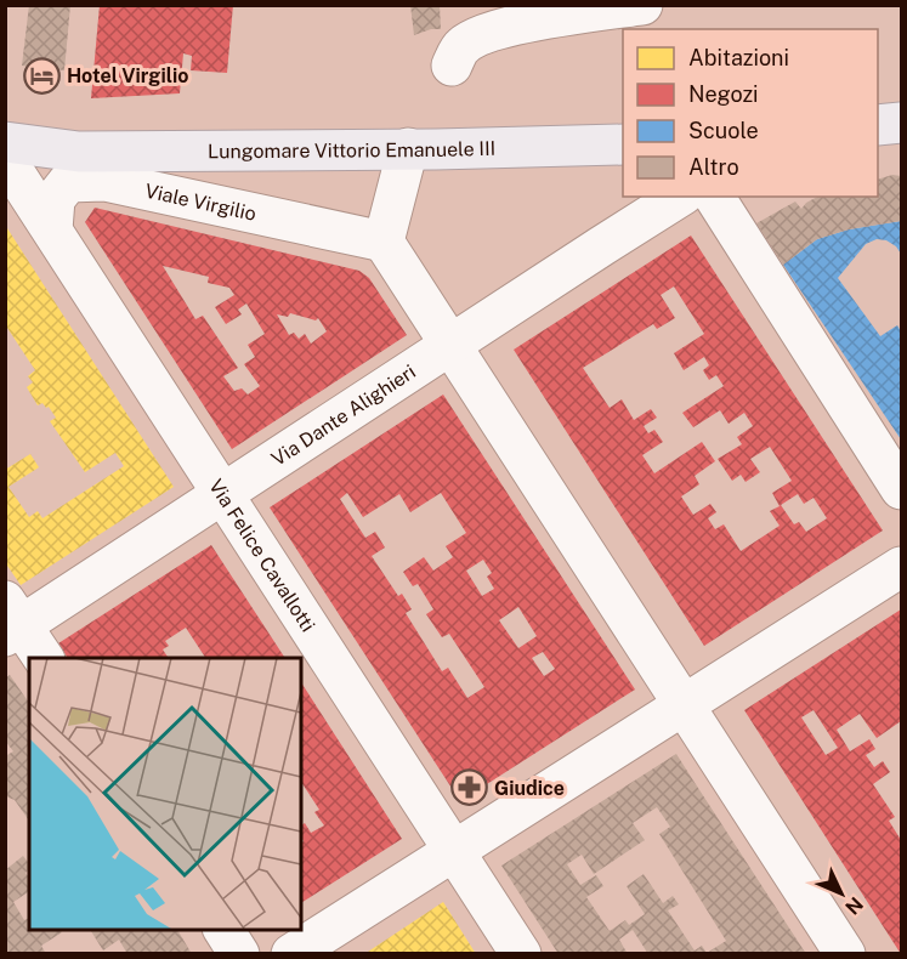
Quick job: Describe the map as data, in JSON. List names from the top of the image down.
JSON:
{
  "streets": {
    "main road": ["Lungomare Vittorio Emanuele III"],
    "street": ["Viale Virgilio", "Via Dante Alighieri", "Via Felice Cavallotti"]
  },
  "crossings": [
    ["Viale Virgilio", "Via Felice Cavallotti"],
    ["Via Dante Alighieri", "Via Felice Cavallotti"]
  ],
  "places": {
    "hotel": ["Hotel Virgilio"],
    "pharmacy": ["Giudice"]
  },
  "legend": [
    "Abitazioni",
    "Negozi",
    "Scuole",
    "Altro"
  ],
  "north": "bottom right"
}
